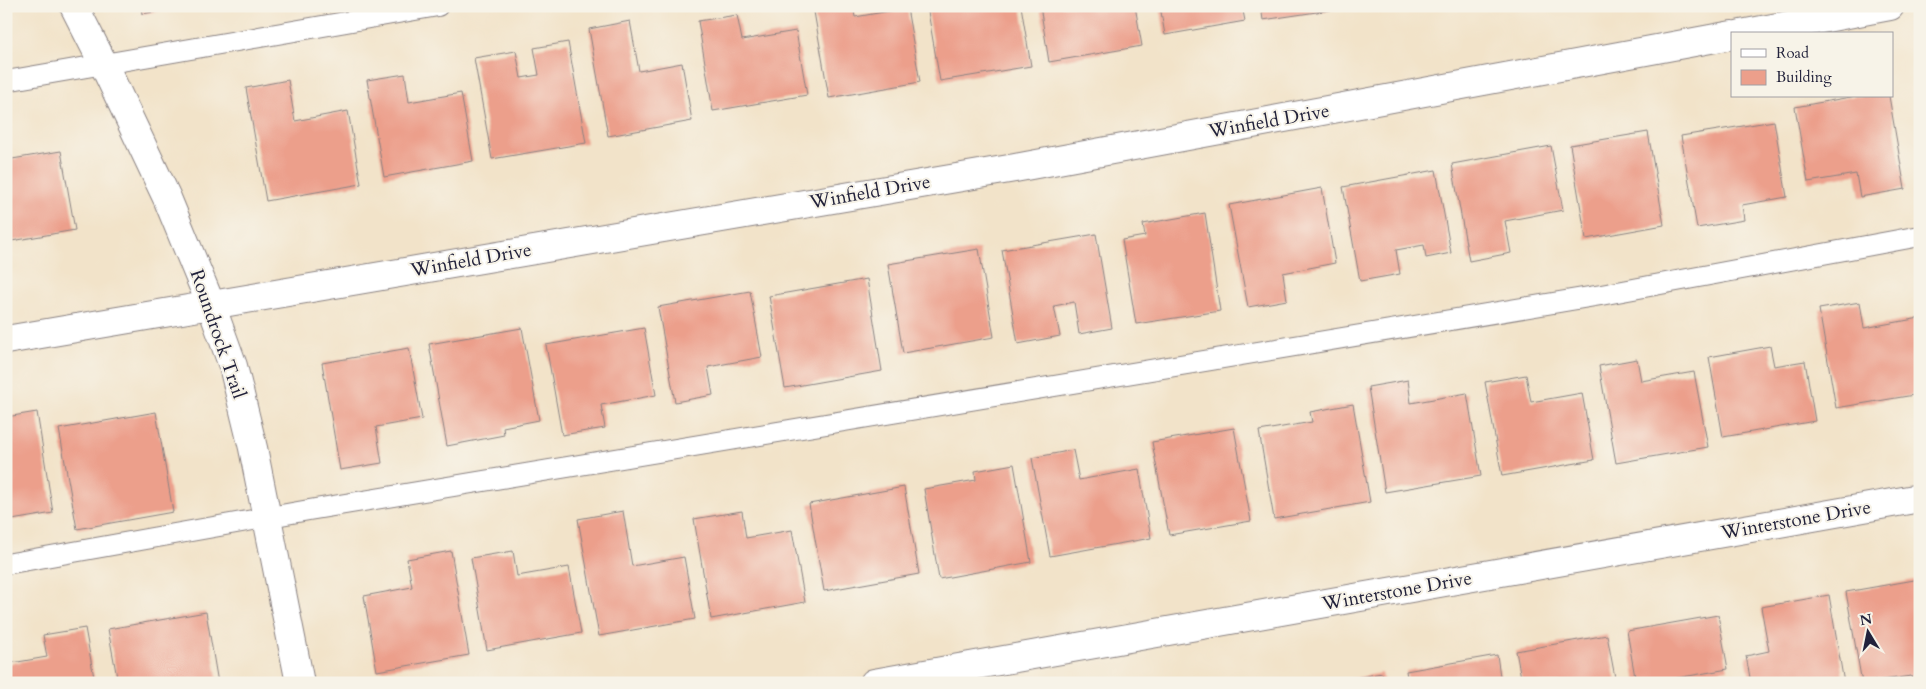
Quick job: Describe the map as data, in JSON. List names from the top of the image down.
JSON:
{
  "streets": {
    "street": ["Winfield Drive", "Roundrock Trail", "Winterstone Drive"]
  },
  "crossings": [
    ["Winfield Drive", "Roundrock Trail"]
  ],
  "legend": ["Road", "Building"],
  "north": "top"
}
